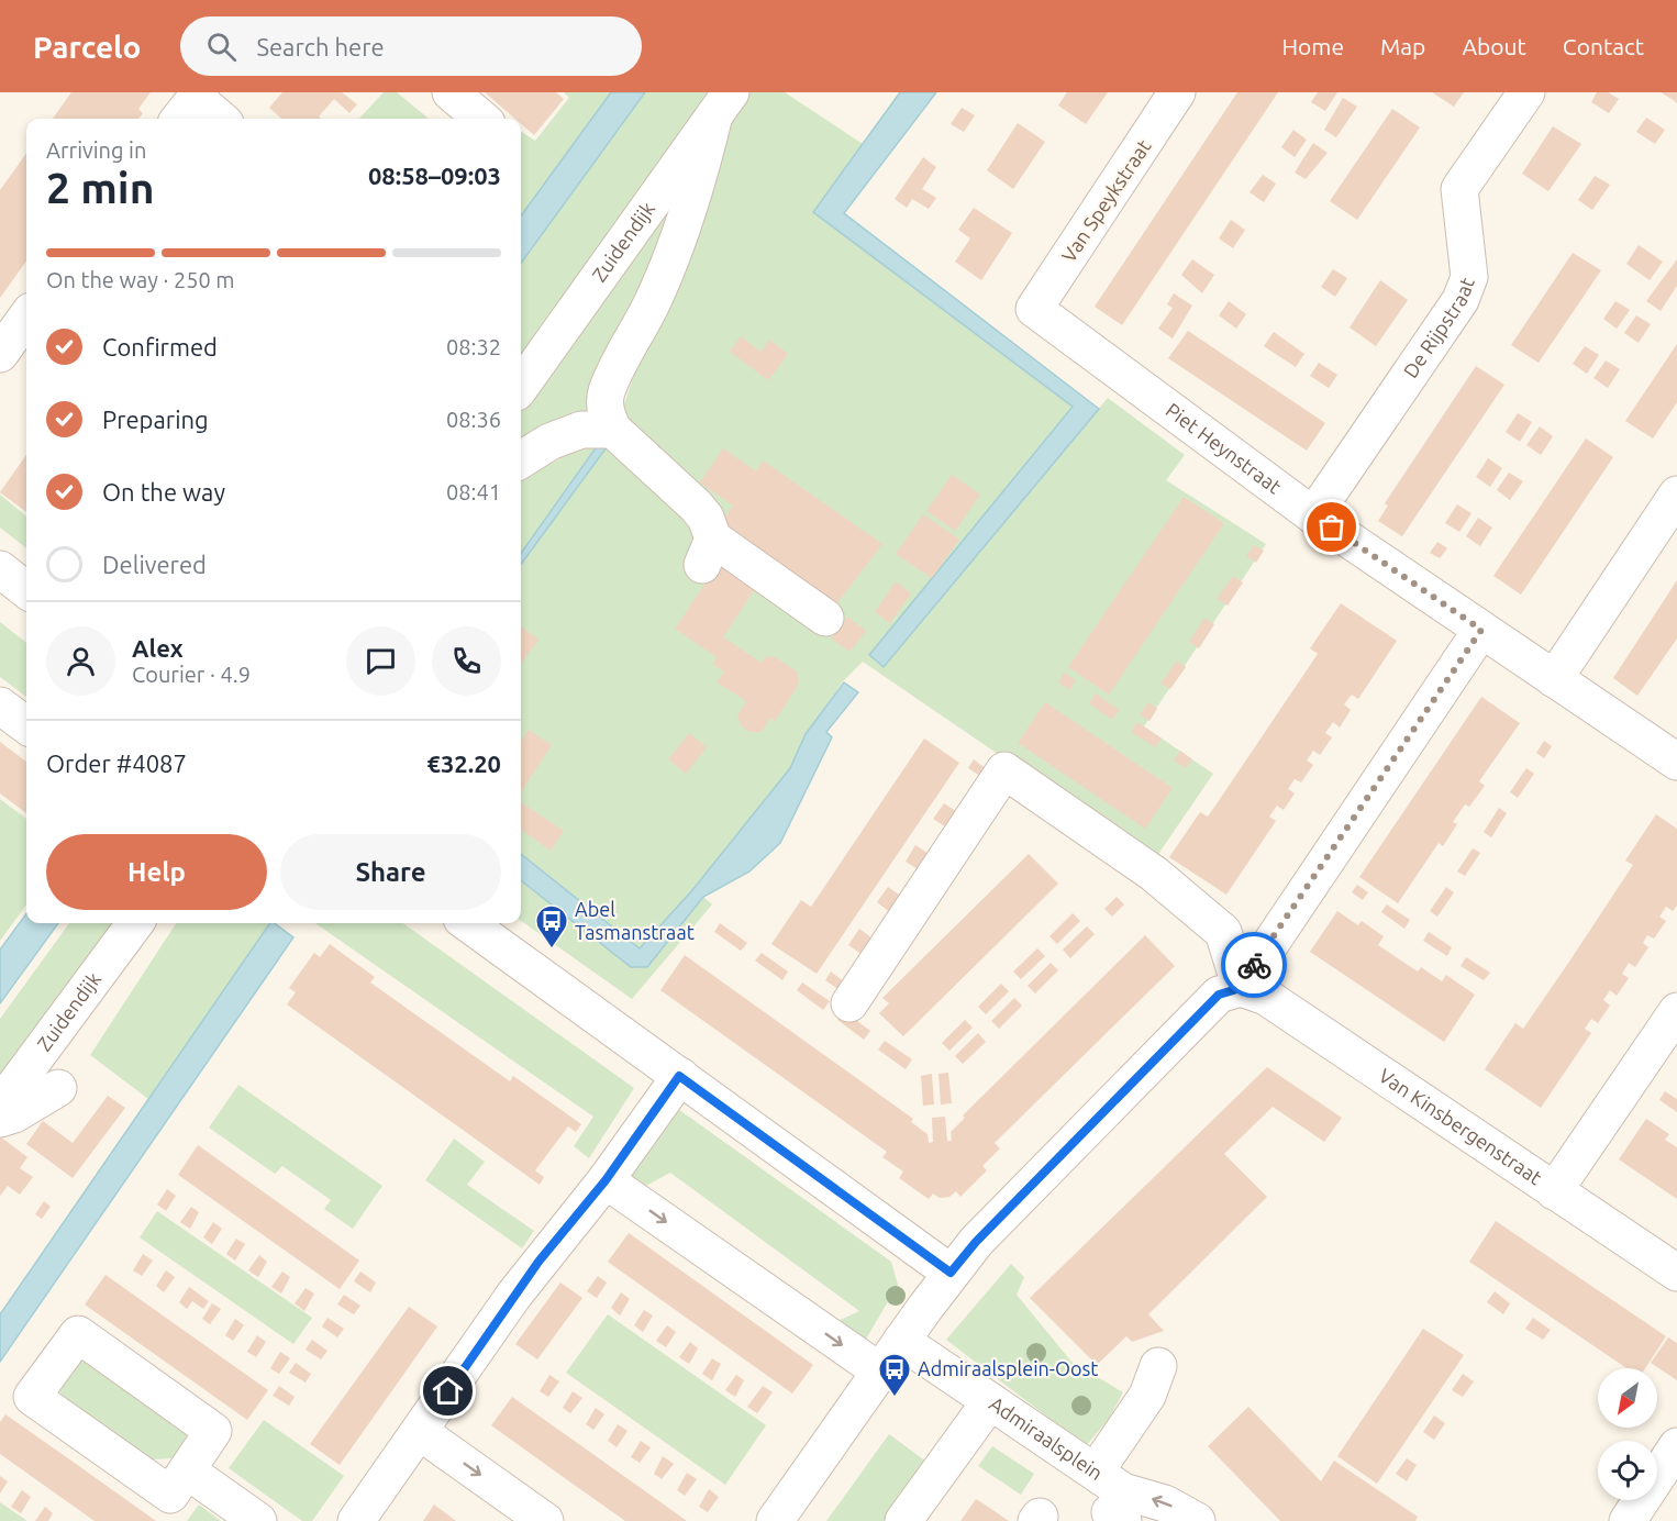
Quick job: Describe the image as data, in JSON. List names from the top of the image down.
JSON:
{
  "streets": {
    "street": [
      "Van Speykstraat",
      "Zuidendijk",
      "De Rijpstraat",
      "Piet Heynstraat",
      "Van Kinsbergenstraat",
      "Admiraalsplein"
    ]
  },
  "crossings": [
    ["Van Speykstraat", "Piet Heynstraat"],
    ["De Rijpstraat", "Piet Heynstraat"]
  ],
  "places": {
    "bus stop": ["Abel Tasmanstraat", "Admiraalsplein-Oost"]
  },
  "north": "bottom left",
  "page": {
    "header": "Parcelo",
    "search": "Search here",
    "nav": [
      "Home",
      "Map",
      "About",
      "Contact"
    ],
    "heading": ["2 min", "Arriving in", "08:58–09:03"],
    "panel": [
      "Alex",
      "Courier · 4.9",
      "Order #4087",
      "€32.20"
    ],
    "bar": "On the way · 250 m",
    "list": [
      ["Confirmed", "08:32"],
      ["Preparing", "08:36"],
      ["On the way", "08:41"],
      "Delivered"
    ],
    "buttons": ["Help", "Share"]
  }
}
